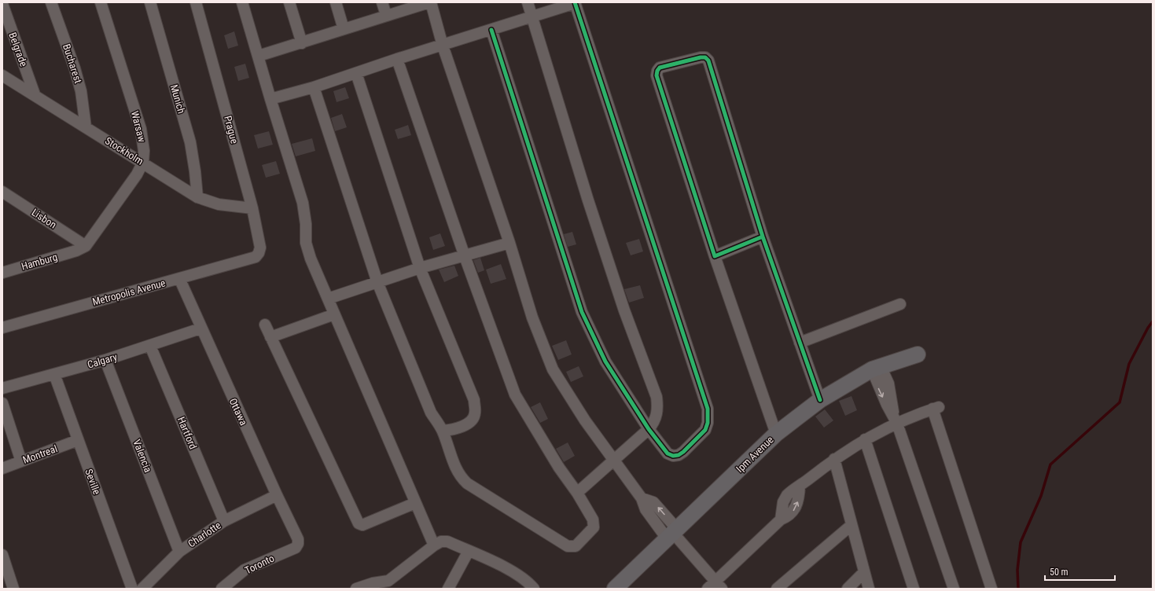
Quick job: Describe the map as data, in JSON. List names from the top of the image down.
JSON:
{
  "streets": {
    "street": [
      "Belgrade",
      "Bucharest",
      "Munich",
      "Warsaw",
      "Prague",
      "Stockholm",
      "Lisbon",
      "Hamburg",
      "Metropolis Avenue",
      "Calgary",
      "Ottawa",
      "Hartford",
      "Montreal",
      "Ipm Avenue",
      "Valencia",
      "Seville",
      "Charlotte",
      "Toronto"
    ]
  },
  "crossings": [
    ["Belgrade", "Stockholm"],
    ["Bucharest", "Stockholm"],
    ["Munich", "Stockholm"],
    ["Warsaw", "Stockholm"],
    ["Warsaw", "Lisbon"],
    ["Warsaw", "Hamburg"],
    ["Prague", "Stockholm"],
    ["Prague", "Metropolis Avenue"],
    ["Lisbon", "Hamburg"],
    ["Metropolis Avenue", "Ottawa"],
    ["Calgary", "Ottawa"],
    ["Calgary", "Hartford"],
    ["Calgary", "Valencia"],
    ["Calgary", "Seville"],
    ["Ottawa", "Charlotte"],
    ["Ottawa", "Toronto"],
    ["Hartford", "Charlotte"],
    ["Montreal", "Seville"],
    ["Valencia", "Charlotte"]
  ],
  "scale_bar": "50 m"
}
